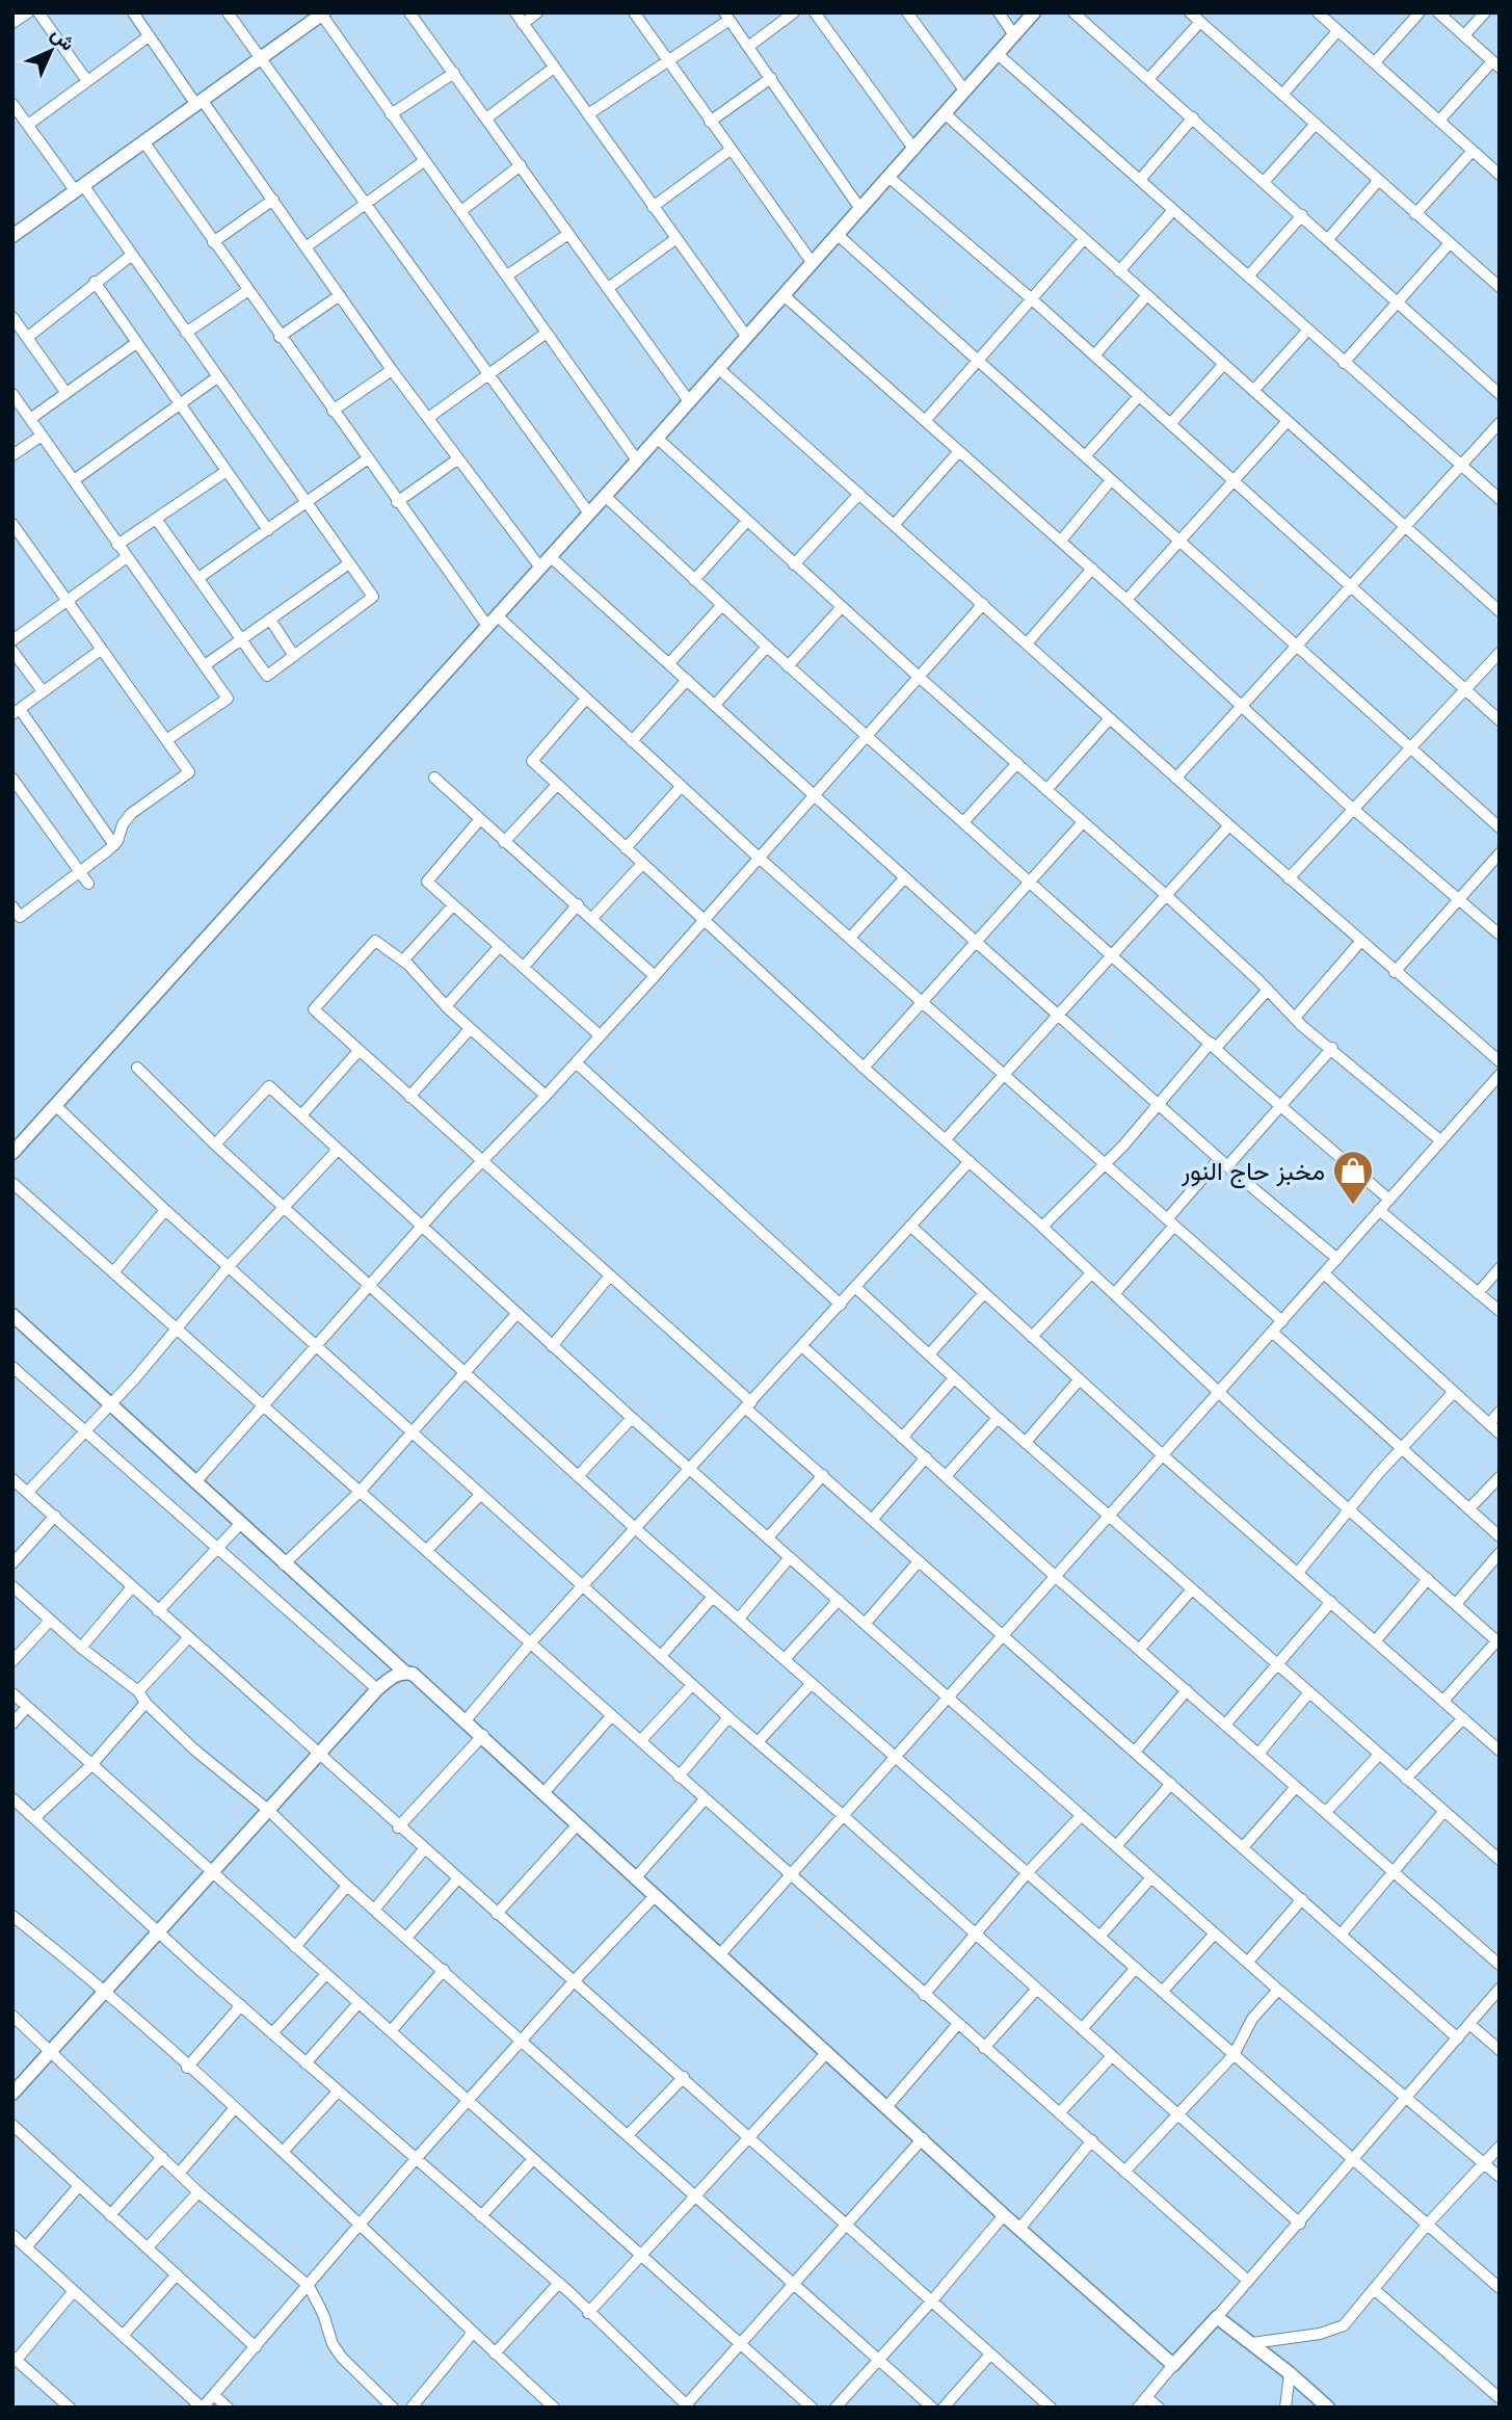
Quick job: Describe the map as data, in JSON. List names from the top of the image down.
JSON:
{
  "places": {
    "shop": ["مخبز حاج النور"]
  },
  "north": "top right"
}
